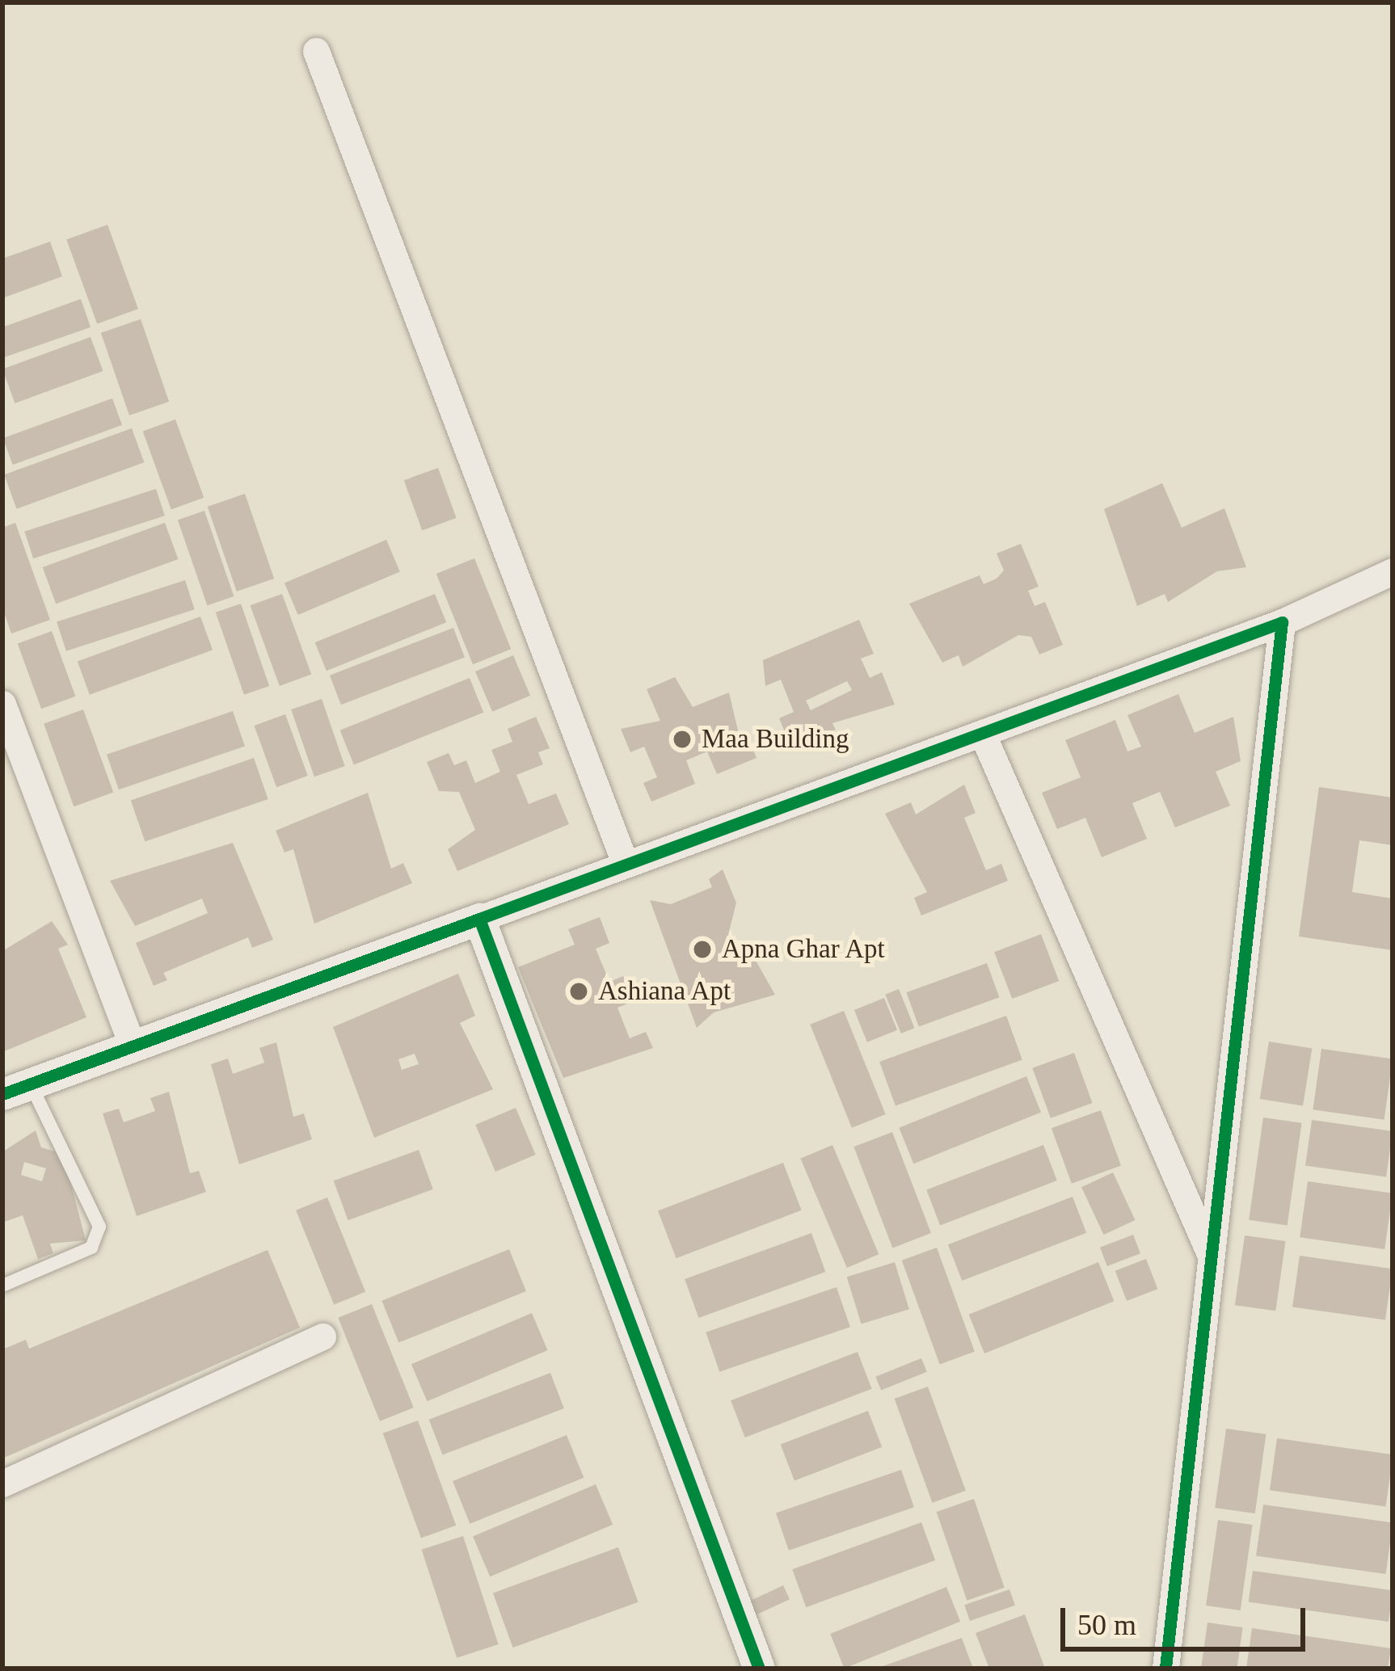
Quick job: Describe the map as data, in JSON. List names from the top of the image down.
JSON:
{
  "places": ["Maa Building", "Apna Ghar Apt", "Ashiana Apt"],
  "scale_bar": "50 m"
}
